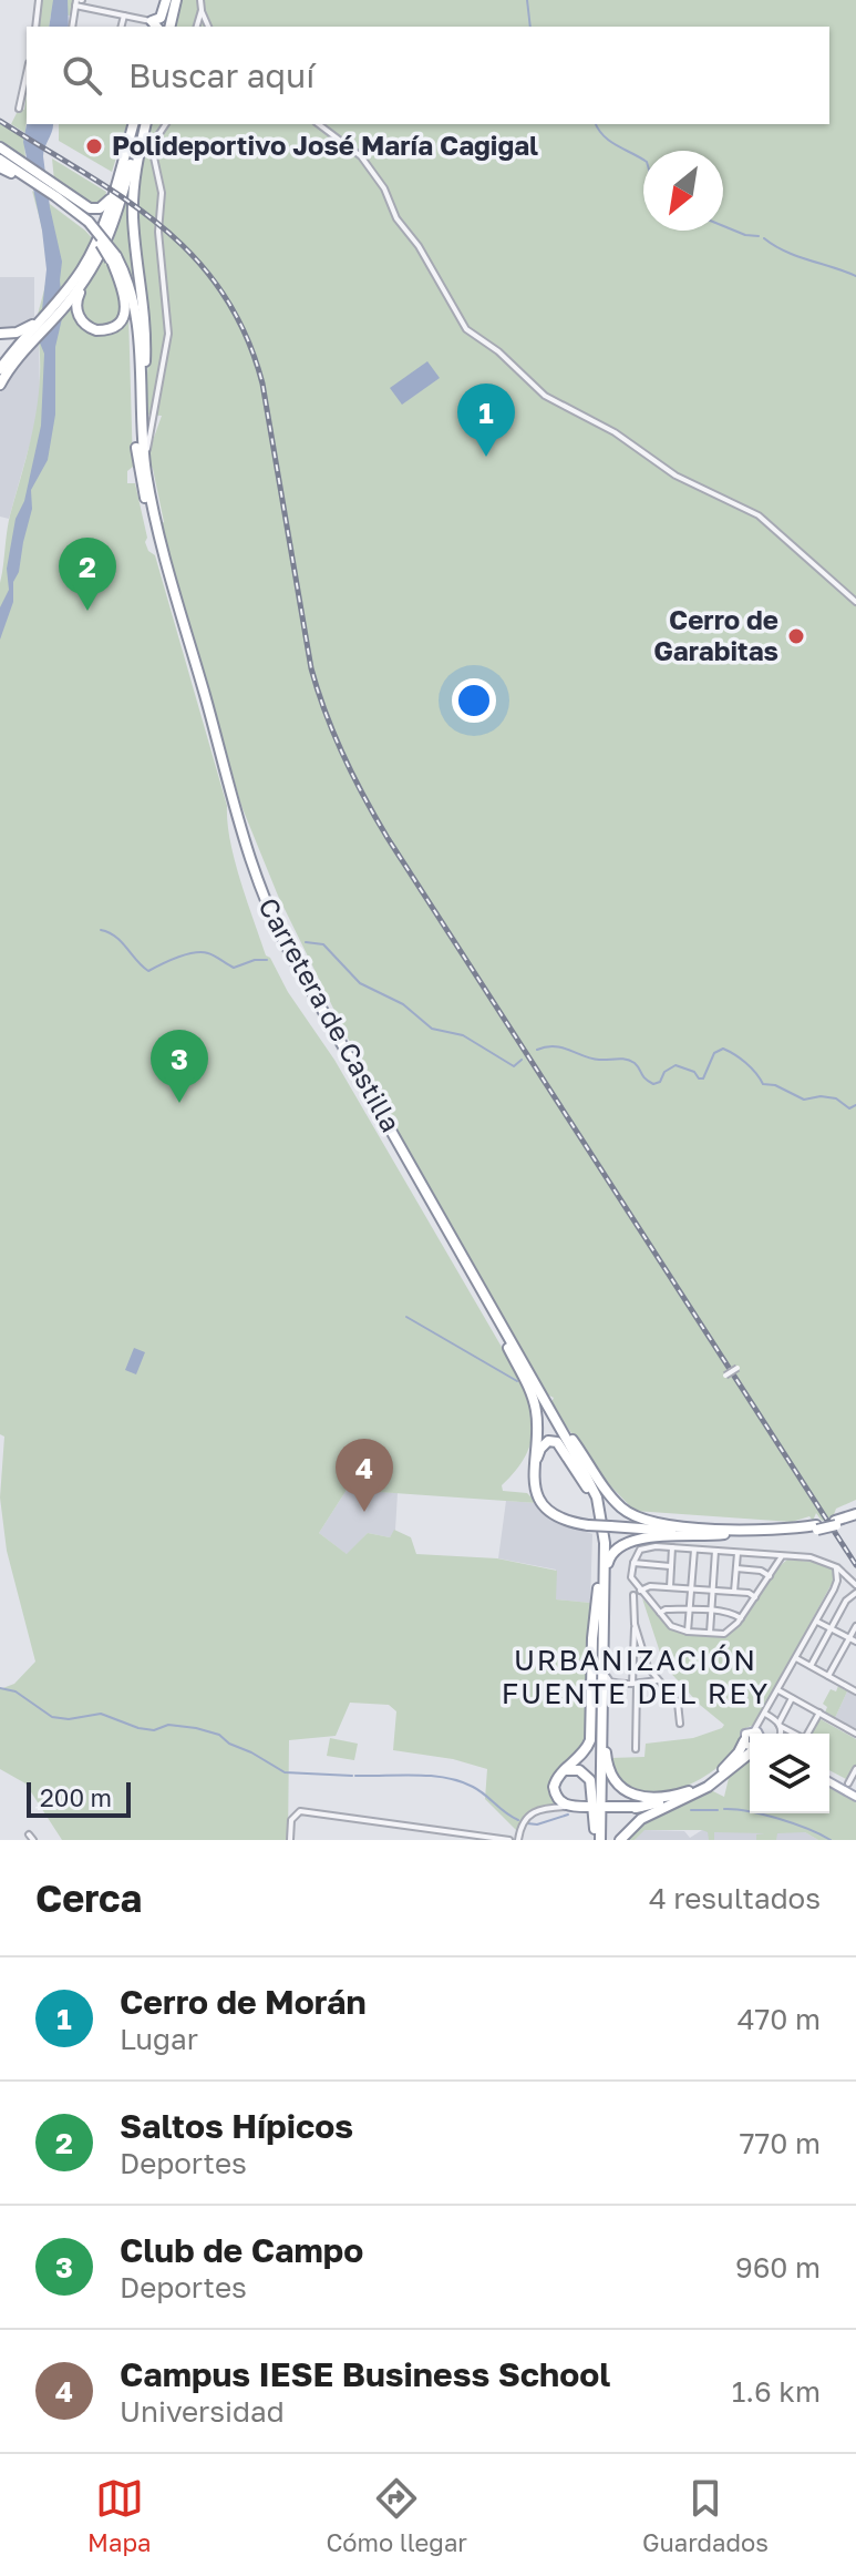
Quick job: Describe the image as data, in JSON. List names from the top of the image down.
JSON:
{
  "streets": {
    "highway": ["Carretera de Castilla"]
  },
  "districts": ["URBANIZACIÓN FUENTE DEL REY"],
  "places": ["Polideportivo José María Cagigal", "Cerro de Garabitas"],
  "scale_bar": "200 m",
  "north": "bottom left",
  "page": {
    "search": "Buscar aquí",
    "pins": [
      "1",
      "2",
      "3",
      "4"
    ],
    "scale": "200 m",
    "heading": ["Cerca", "4 resultados"],
    "list": [
      {
        "mark": "1",
        "name": "Cerro de Morán",
        "note": "Lugar",
        "value": "470 m"
      },
      {
        "mark": "2",
        "name": "Saltos Hípicos",
        "note": "Deportes",
        "value": "770 m"
      },
      {
        "mark": "3",
        "name": "Club de Campo",
        "note": "Deportes",
        "value": "960 m"
      },
      {
        "mark": "4",
        "name": "Campus IESE Business School",
        "note": "Universidad",
        "value": "1.6 km"
      }
    ],
    "nav": ["Mapa", "Cómo llegar", "Guardados"]
  }
}
